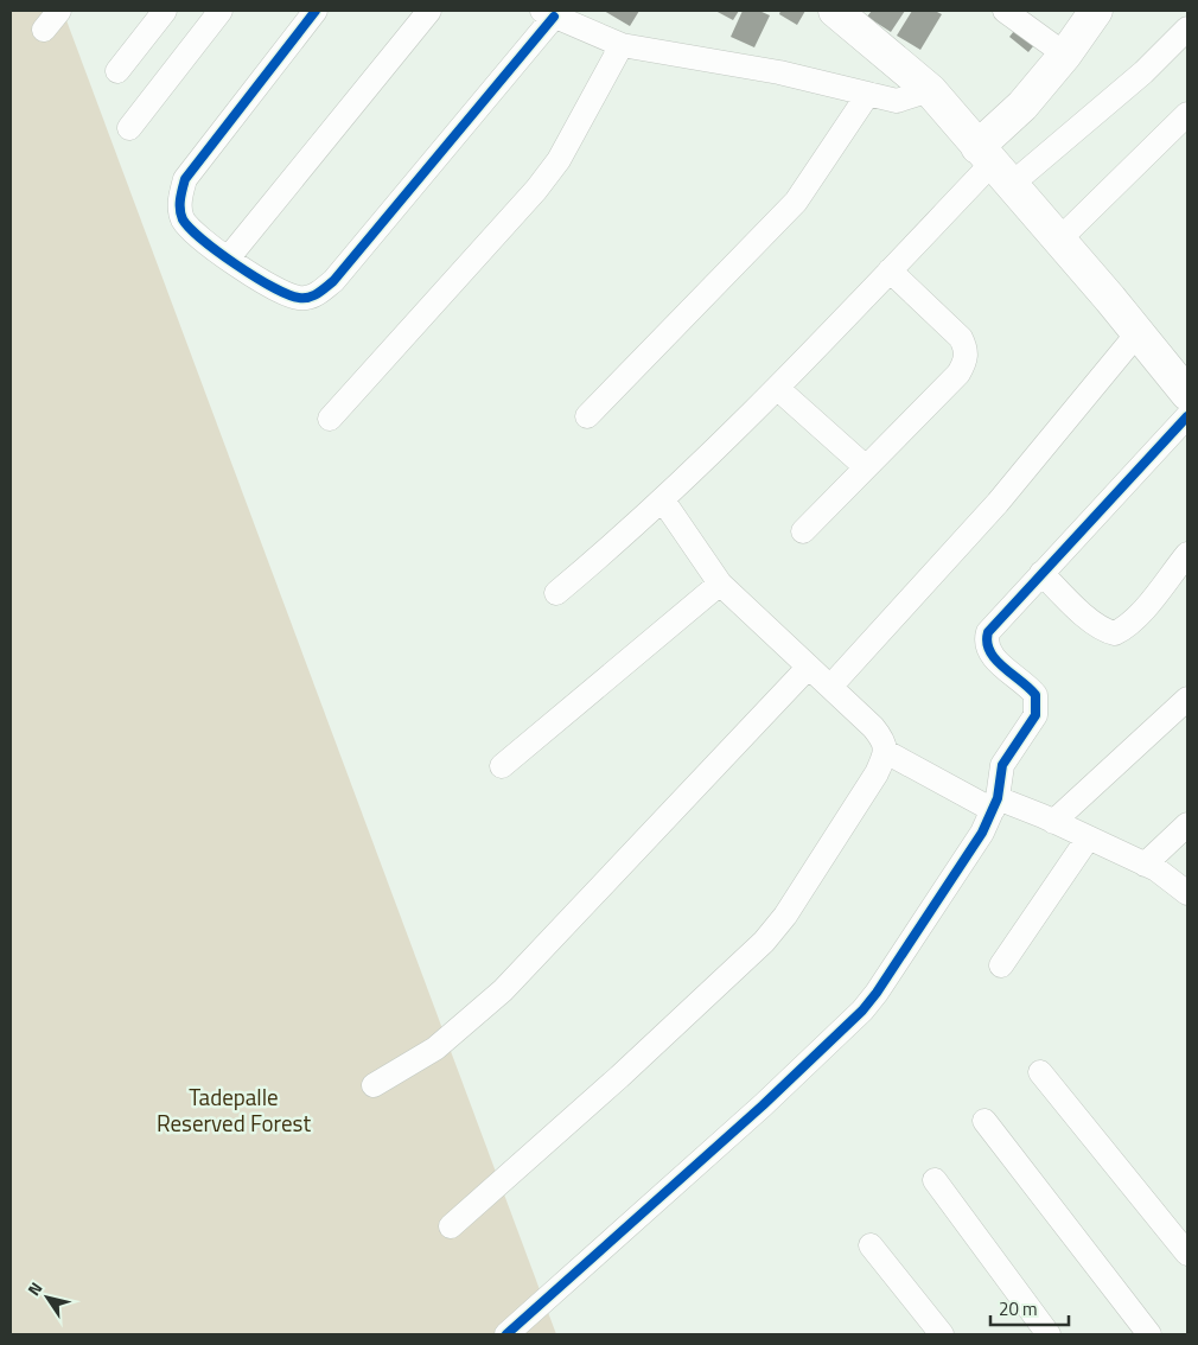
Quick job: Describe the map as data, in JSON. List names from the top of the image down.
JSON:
{
  "parks": ["Tadepalle Reserved Forest"],
  "scale_bar": "20 m",
  "north": "top left"
}
